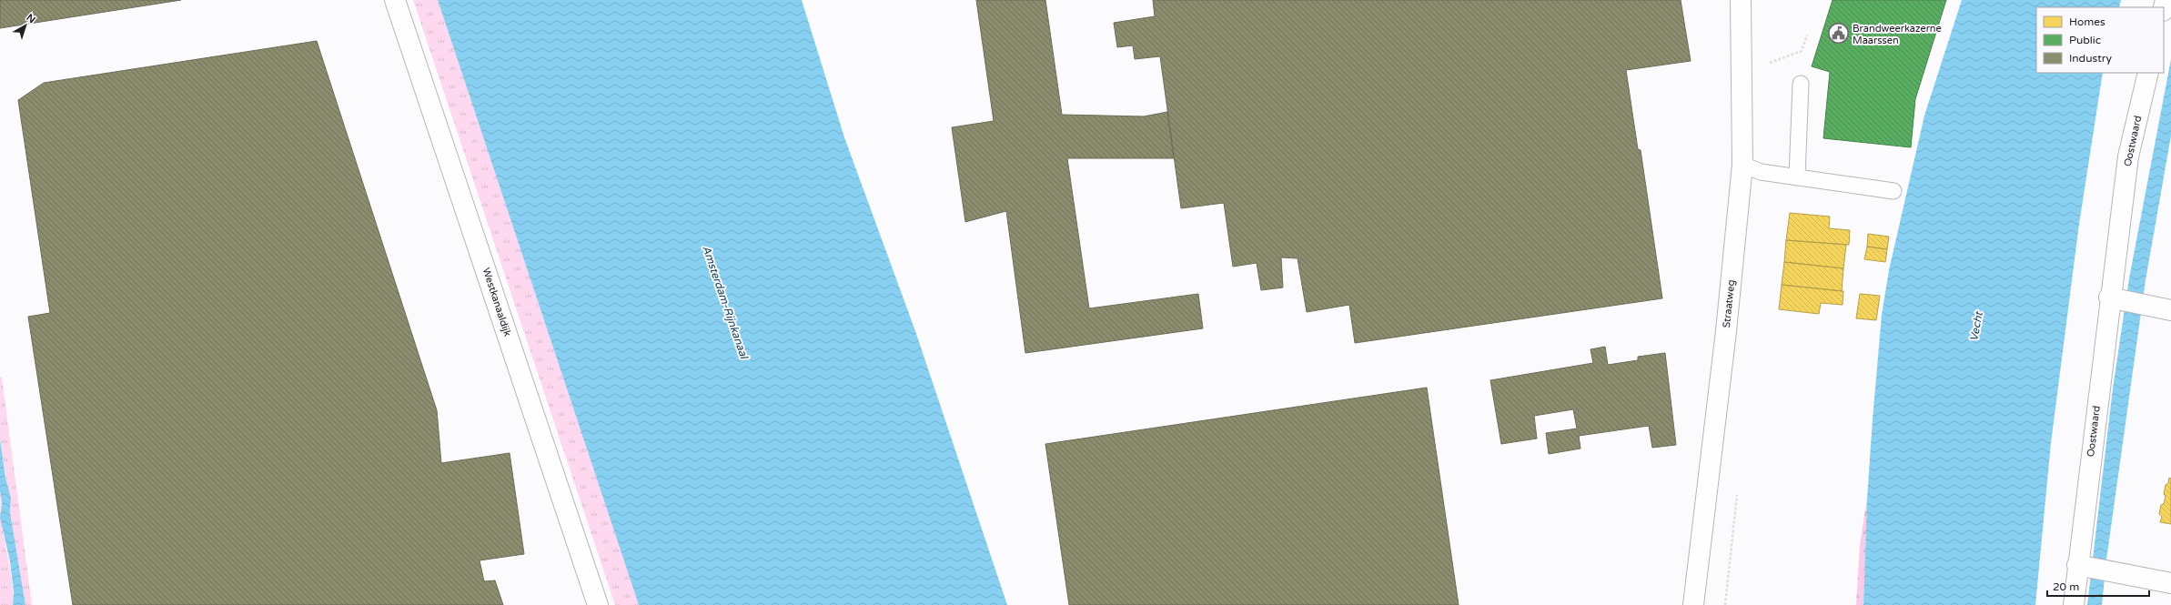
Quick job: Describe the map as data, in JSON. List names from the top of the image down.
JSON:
{
  "streets": {
    "street": ["Oostwaard", "Westkanaaldijk", "Straatweg"]
  },
  "water": ["Amsterdam-Rijnkanaal", "Vecht"],
  "places": {
    "public building": ["Brandweerkazerne Maarssen"]
  },
  "legend": ["Homes", "Public", "Industry"],
  "scale_bar": "20 m",
  "north": "top right"
}
